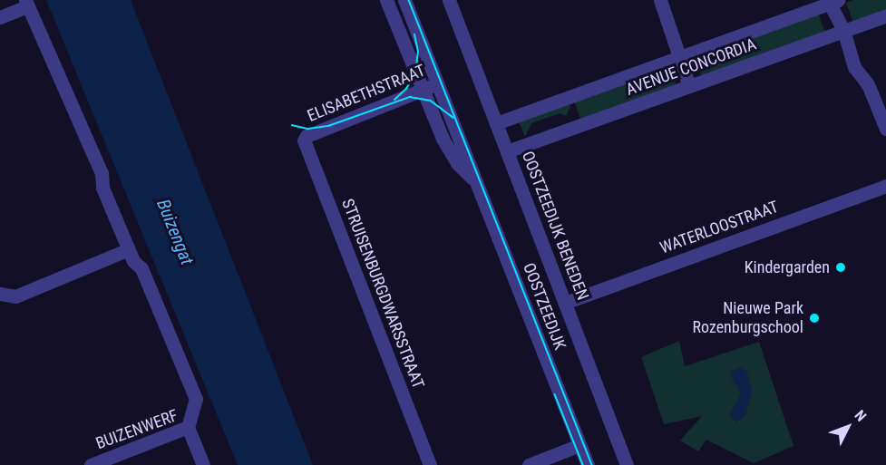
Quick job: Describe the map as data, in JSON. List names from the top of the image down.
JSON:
{
  "streets": {
    "street": [
      "AVENUE CONCORDIA",
      "ELISABETHSTRAAT",
      "OOSTZEEDIJK BENEDEN",
      "WATERLOOSTRAAT",
      "STRUISENBURGDWARSSTRAAT",
      "OOSTZEEDIJK",
      "BUIZENWERF"
    ]
  },
  "crossings": [
    ["AVENUE CONCORDIA", "OOSTZEEDIJK BENEDEN"],
    ["ELISABETHSTRAAT", "STRUISENBURGDWARSSTRAAT"],
    ["ELISABETHSTRAAT", "OOSTZEEDIJK"],
    ["OOSTZEEDIJK BENEDEN", "WATERLOOSTRAAT"]
  ],
  "water": ["Buizengat"],
  "places": ["Kindergarden", "Nieuwe Park Rozenburgschool"],
  "north": "top right"
}
